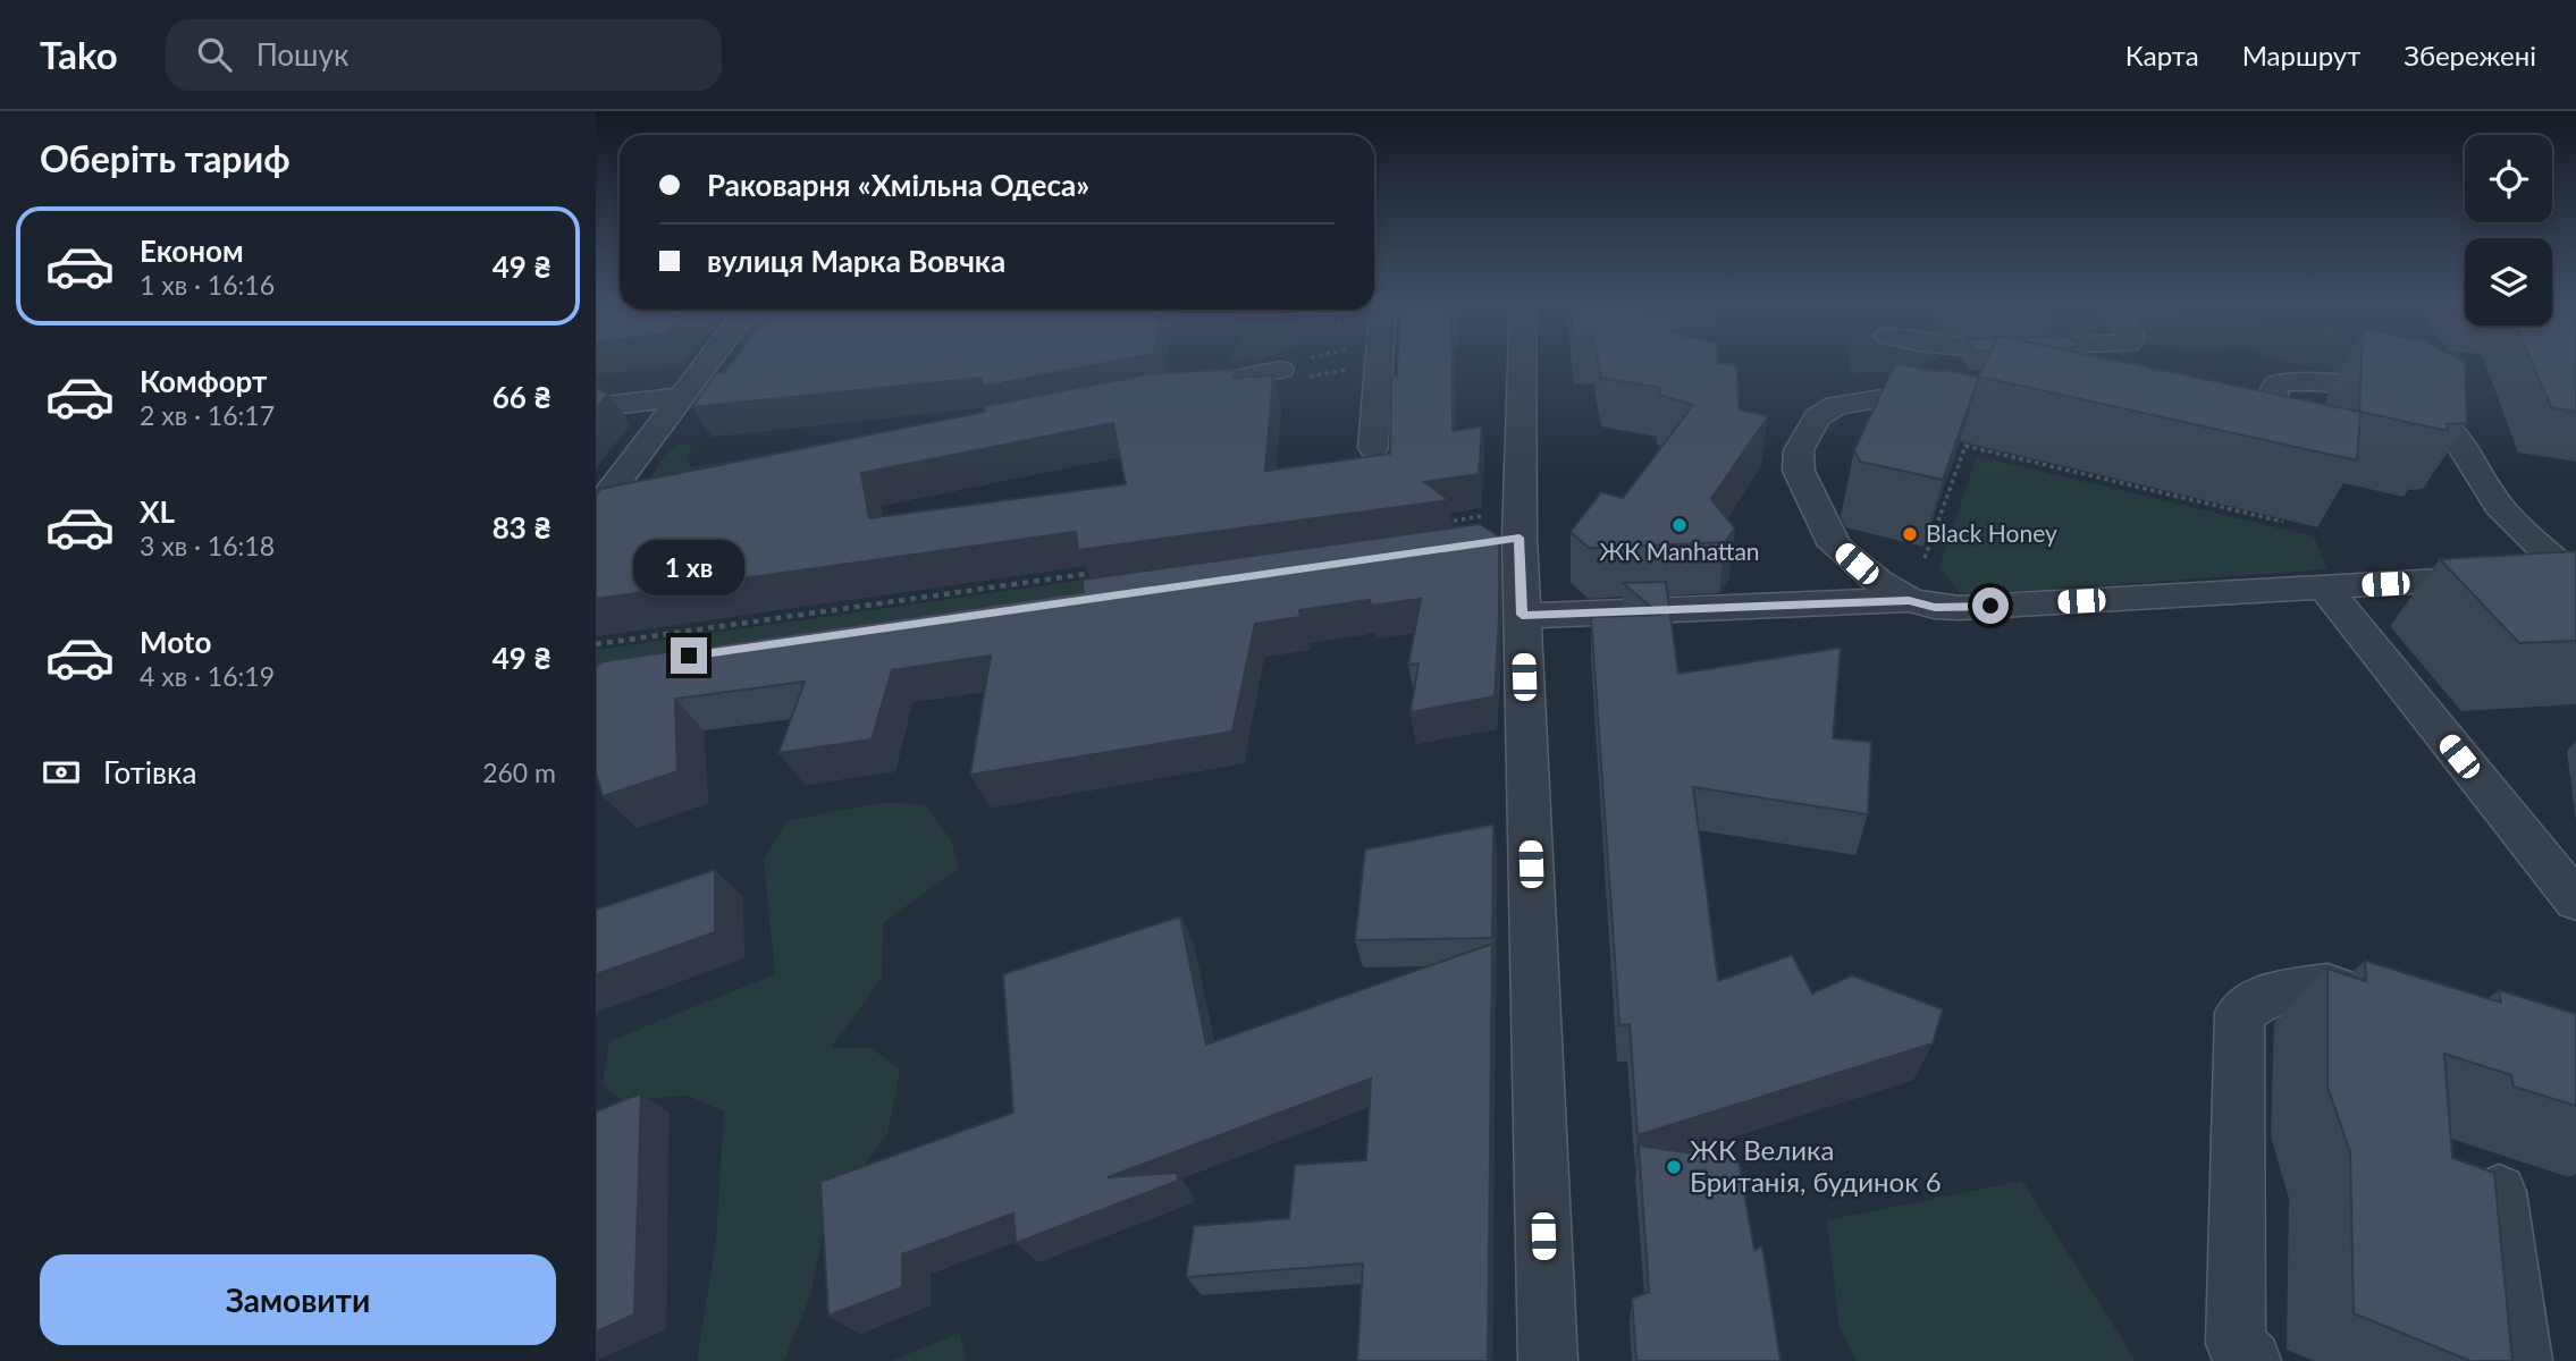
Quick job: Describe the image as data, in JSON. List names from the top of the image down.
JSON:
{
  "places": ["ЖК Manhattan", "Black Honey", "ЖК Велика Британія, будинок 6"],
  "page": {
    "header": "Tako",
    "search": "Пошук",
    "nav": ["Карта", "Маршрут", "Збережені"],
    "heading": "Оберіть тариф",
    "banner": ["Раковарня «Хмільна Одеса»", "вулиця Марка Вовчка"],
    "list": [
      {
        "name": "Економ",
        "note": "1 хв · 16:16",
        "value": "49 ₴"
      },
      {
        "name": "Комфорт",
        "note": "2 хв · 16:17",
        "value": "66 ₴"
      },
      {
        "name": "XL",
        "note": "3 хв · 16:18",
        "value": "83 ₴"
      },
      {
        "name": "Moto",
        "note": "4 хв · 16:19",
        "value": "49 ₴"
      }
    ],
    "bubble": "1 хв",
    "pay": ["Готівка", "260 m"],
    "buttons": "Замовити"
  }
}
